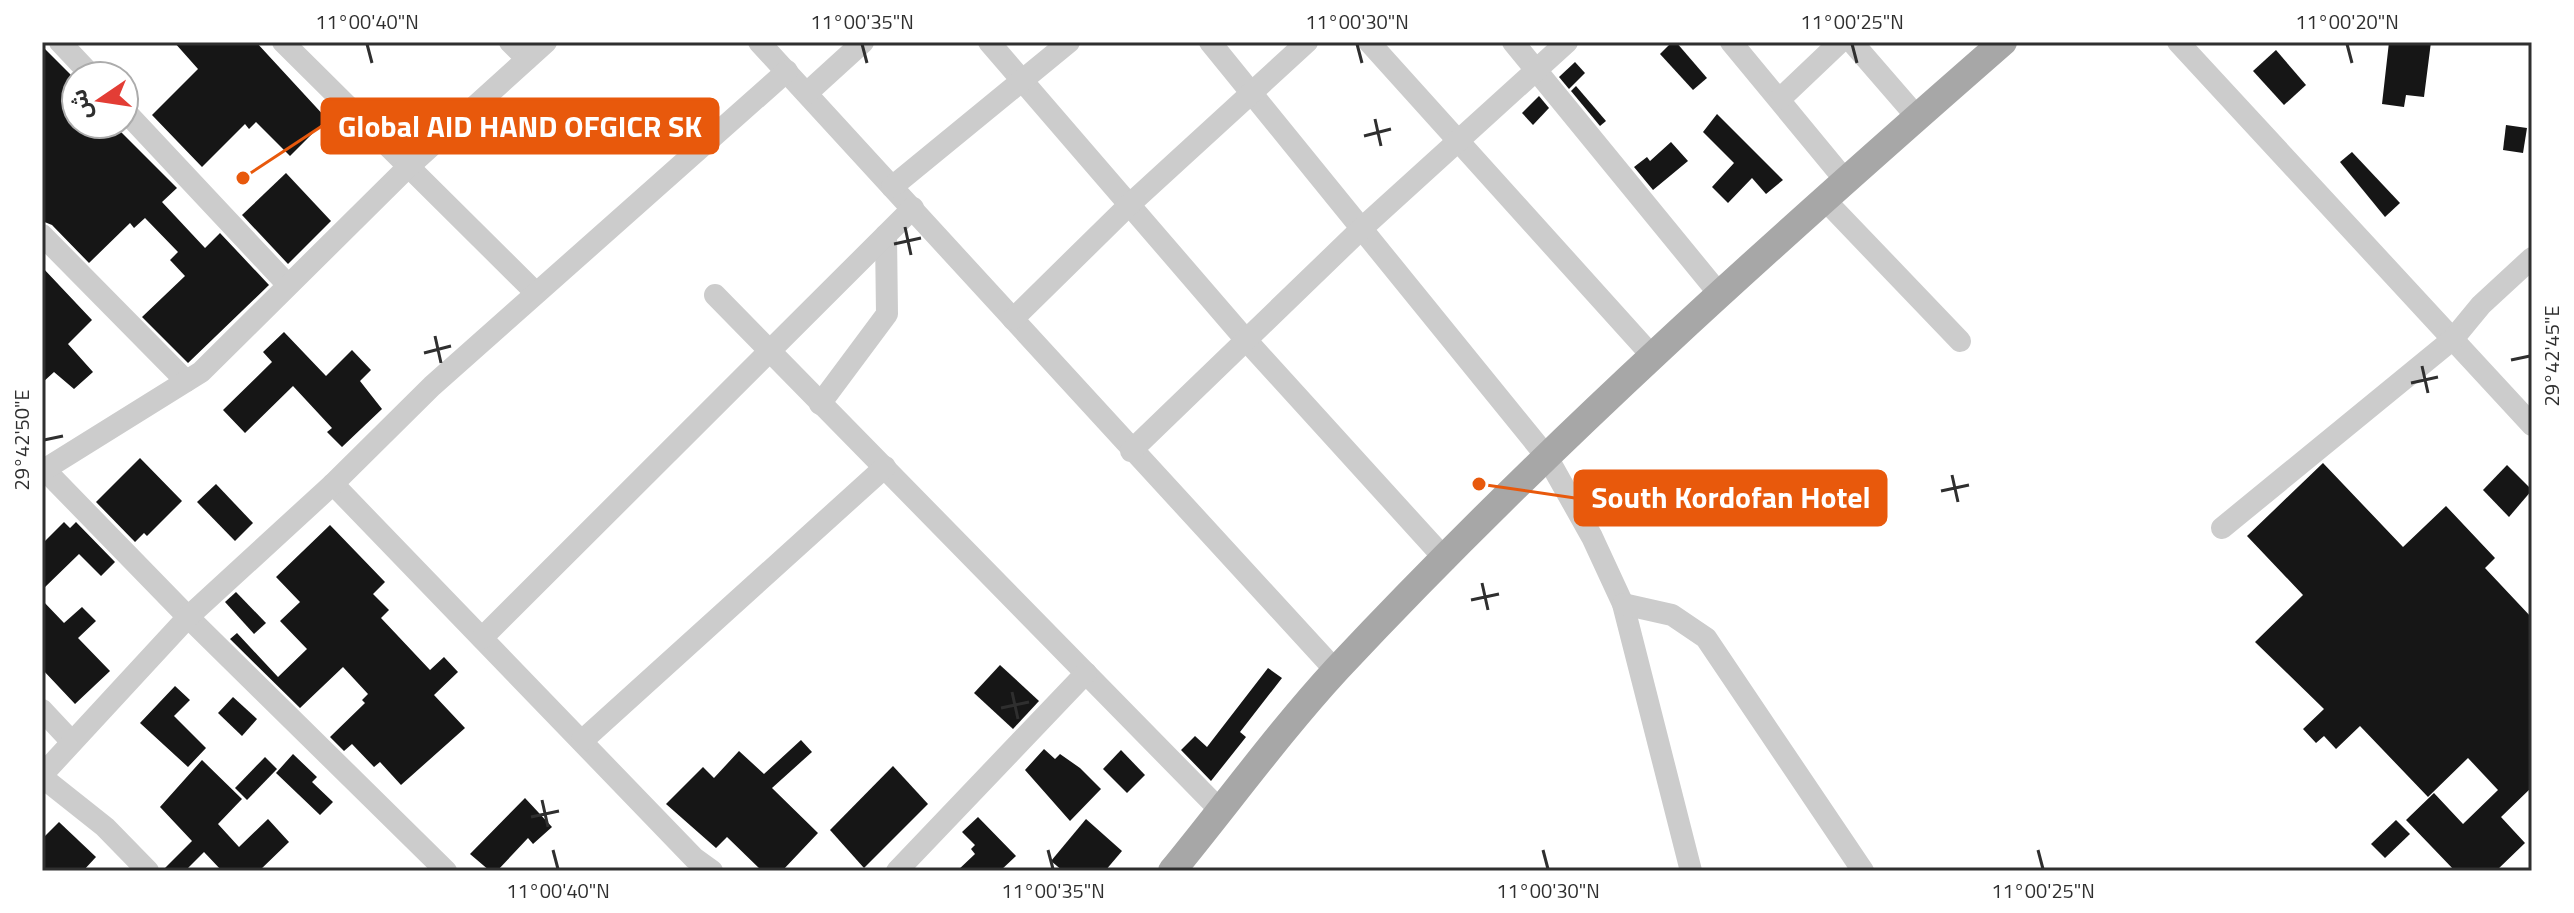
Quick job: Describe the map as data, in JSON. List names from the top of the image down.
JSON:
{
  "places": ["Global AID HAND OFGICR SK", "South Kordofan Hotel"],
  "north": "left",
  "coordinates": [
    "11°00'40\"N",
    "11°00'35\"N",
    "11°00'30\"N",
    "11°00'25\"N",
    "11°00'20\"N",
    "29°42'45\"E",
    "29°42'50\"E"
  ]
}
